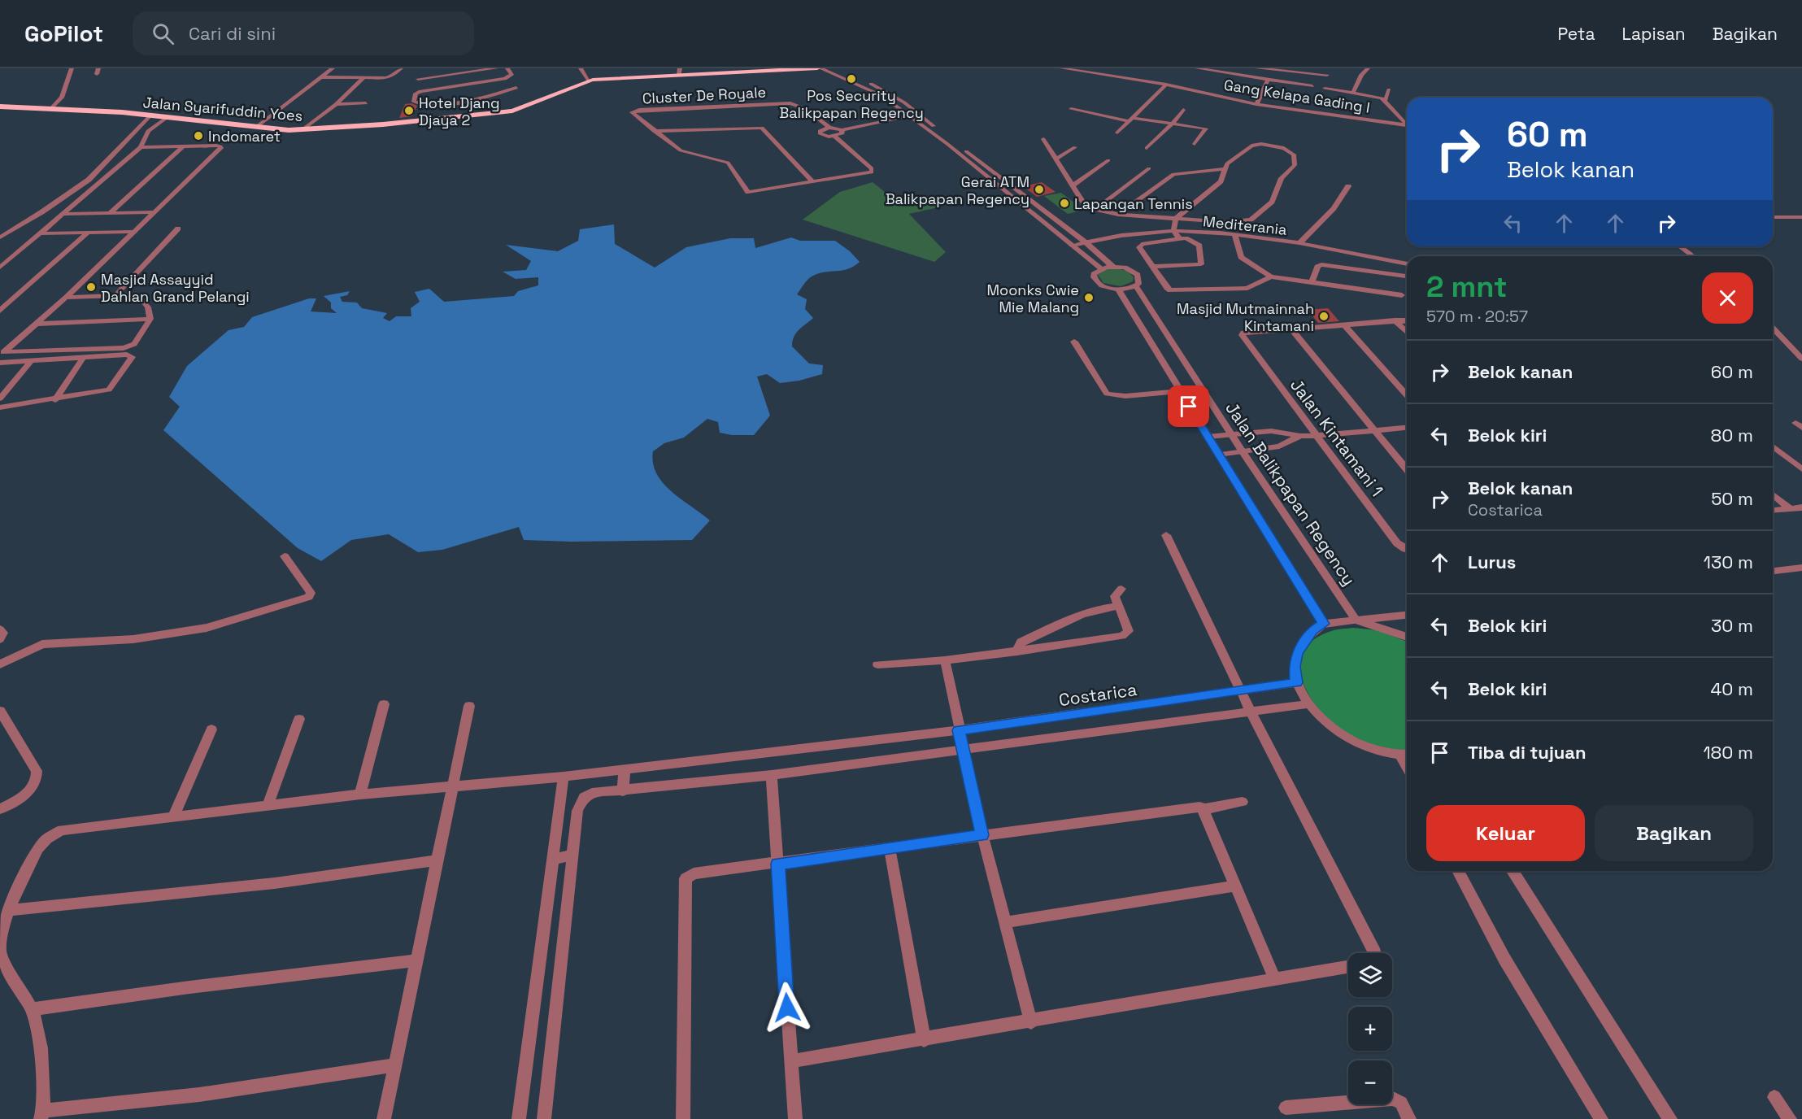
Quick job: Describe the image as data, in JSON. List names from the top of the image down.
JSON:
{
  "streets": {
    "highway": ["Jalan Syarifuddin Yoes"],
    "street": [
      "Cluster De Royale",
      "Gang Kelapa Gading I",
      "Mediterania",
      "Jalan Kintamani 1",
      "Jalan Balikpapan Regency",
      "Costarica"
    ]
  },
  "crossings": [
    ["Mediterania", "Jalan Balikpapan Regency"]
  ],
  "places": [
    "Pos Security Balikpapan Regency",
    "Hotel Djang Djaya 2",
    "Indomaret",
    "Gerai ATM Balikpapan Regency",
    "Lapangan Tennis",
    "Masjid Assayyid Dahlan Grand Pelangi",
    "Moonks Cwie Mie Malang",
    "Masjid Mutmainnah Kintamani"
  ],
  "page": {
    "header": "GoPilot",
    "search": "Cari di sini",
    "nav": ["Peta", "Lapisan", "Bagikan"],
    "turn": ["60 m", "Belok kanan"],
    "heading": ["2 mnt", "570 m · 20:57"],
    "list": [
      {
        "name": "Belok kanan",
        "value": "60 m"
      },
      {
        "name": "Belok kiri",
        "value": "80 m"
      },
      {
        "name": "Belok kanan",
        "note": "Costarica",
        "value": "50 m"
      },
      {
        "name": "Lurus",
        "value": "130 m"
      },
      {
        "name": "Belok kiri",
        "value": "30 m"
      },
      {
        "name": "Belok kiri",
        "value": "40 m"
      },
      {
        "name": "Tiba di tujuan",
        "value": "180 m"
      }
    ],
    "buttons": ["Keluar", "Bagikan"],
    "map_buttons": ["+", "−"]
  }
}
